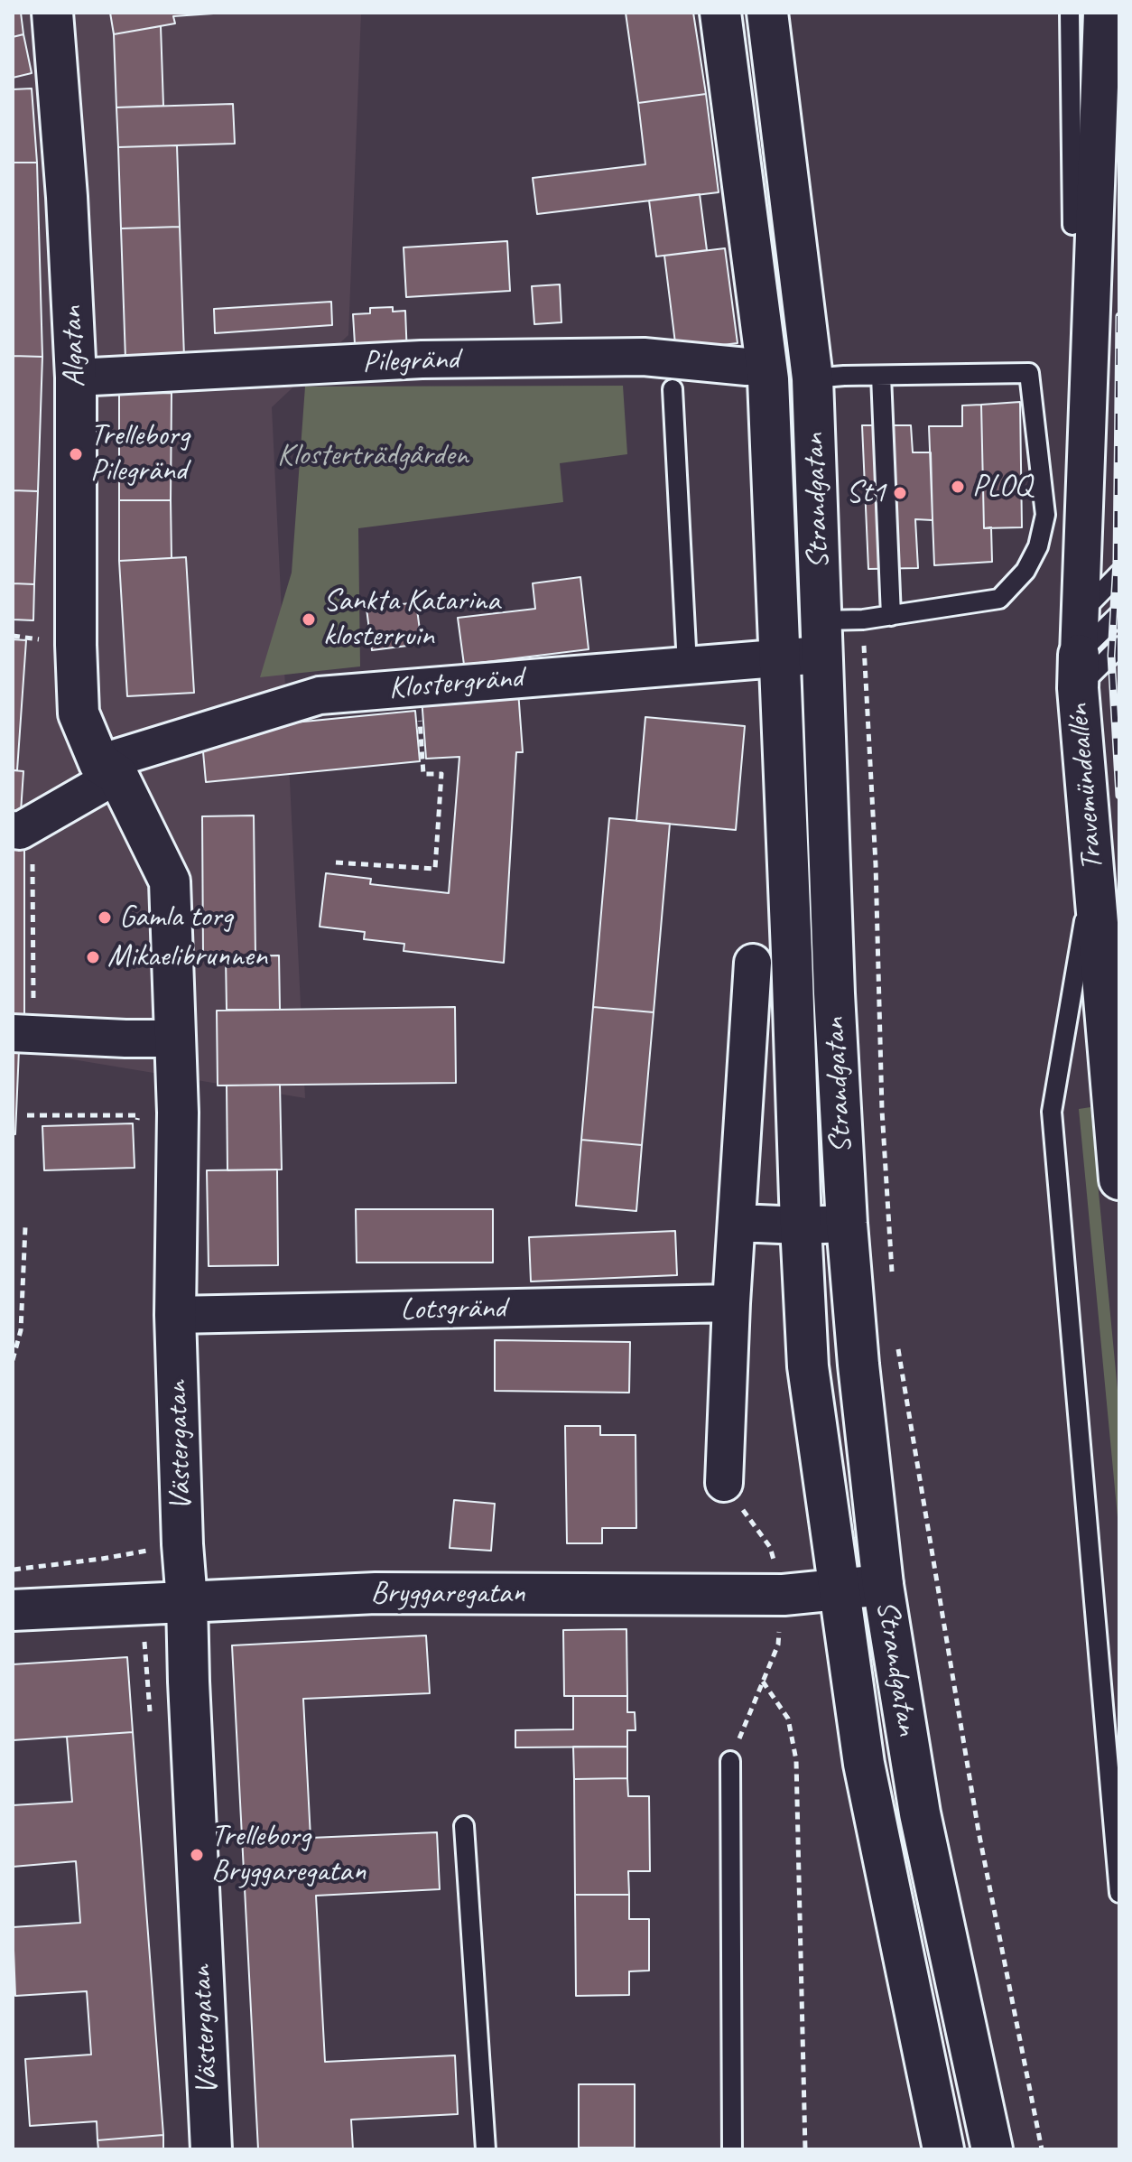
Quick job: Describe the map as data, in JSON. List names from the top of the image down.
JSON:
{
  "streets": {
    "main road": [
      "Algatan",
      "Strandgatan",
      "Travemündeallén",
      "Västergatan",
      "Bryggaregatan"
    ],
    "street": ["Pilegränd", "Klostergränd", "Lotsgränd"]
  },
  "crossings": [
    ["Algatan", "Pilegränd"],
    ["Algatan", "Klostergränd"],
    ["Algatan", "Västergatan"],
    ["Strandgatan", "Klostergränd"],
    ["Strandgatan", "Bryggaregatan"],
    ["Klostergränd", "Västergatan"],
    ["Lotsgränd", "Västergatan"],
    ["Västergatan", "Bryggaregatan"]
  ],
  "parks": ["Klosterträdgården"],
  "places": [
    "Trelleborg Pilegränd",
    "PLOQ",
    "St1",
    "Sankta Katarina klosterruin",
    "Gamla torg",
    "Mikaelibrunnen",
    "Trelleborg Bryggaregatan"
  ]
}
